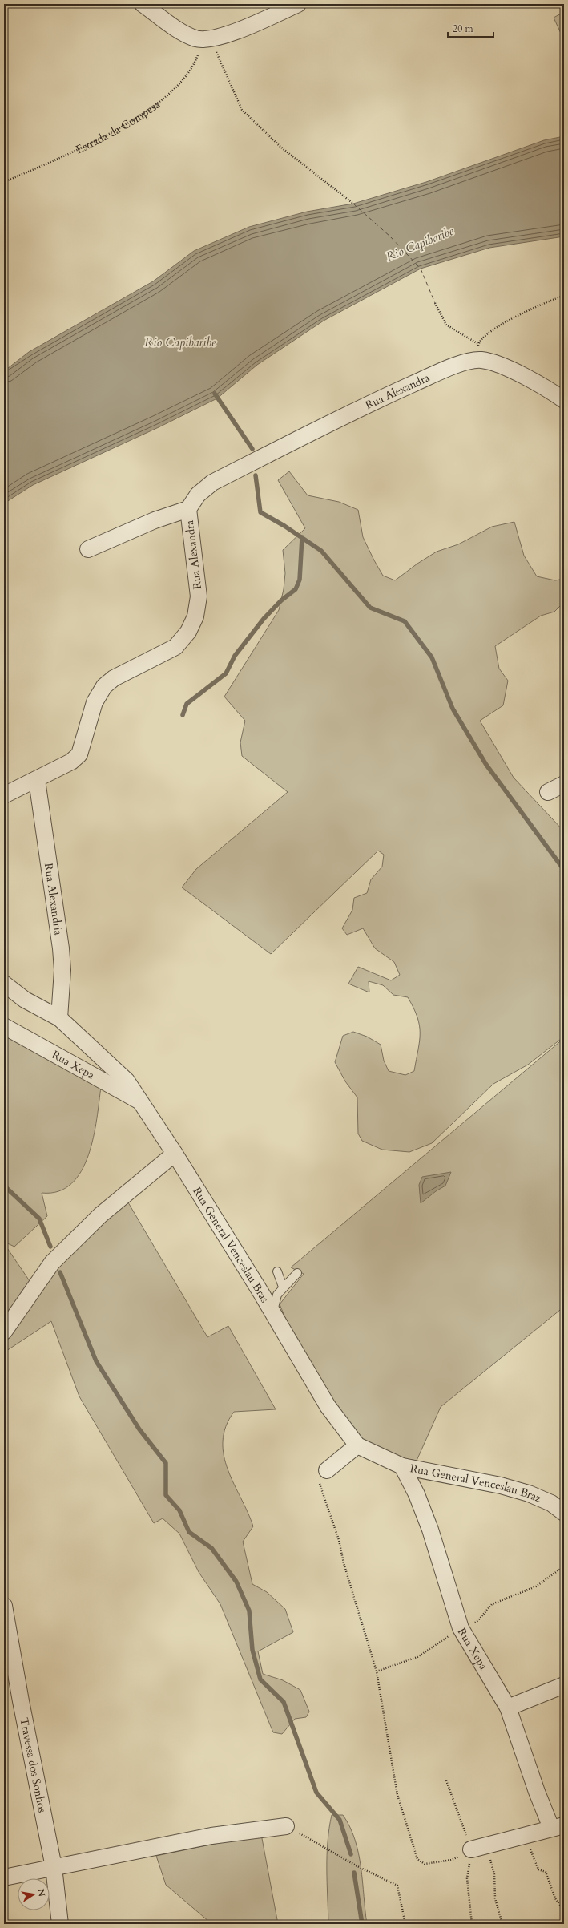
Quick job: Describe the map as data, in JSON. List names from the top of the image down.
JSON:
{
  "streets": {
    "street": [
      "Rua Alexandra",
      "Rua Alexandria",
      "Rua Xepa",
      "Rua General Venceslau Bras",
      "Rua General Venceslau Braz",
      "Travessa dos Sonhos"
    ],
    "path": ["Estrada da Compesa"]
  },
  "crossings": [
    ["Rua Alexandra", "Rua Alexandria"],
    ["Rua Alexandria", "Rua General Venceslau Bras"],
    ["Rua Xepa", "Rua General Venceslau Bras"],
    ["Rua Xepa", "Rua General Venceslau Braz"],
    ["Rua General Venceslau Bras", "Rua General Venceslau Braz"]
  ],
  "water": ["Rio Capibaribe"],
  "scale_bar": "20 m",
  "north": "right"
}
